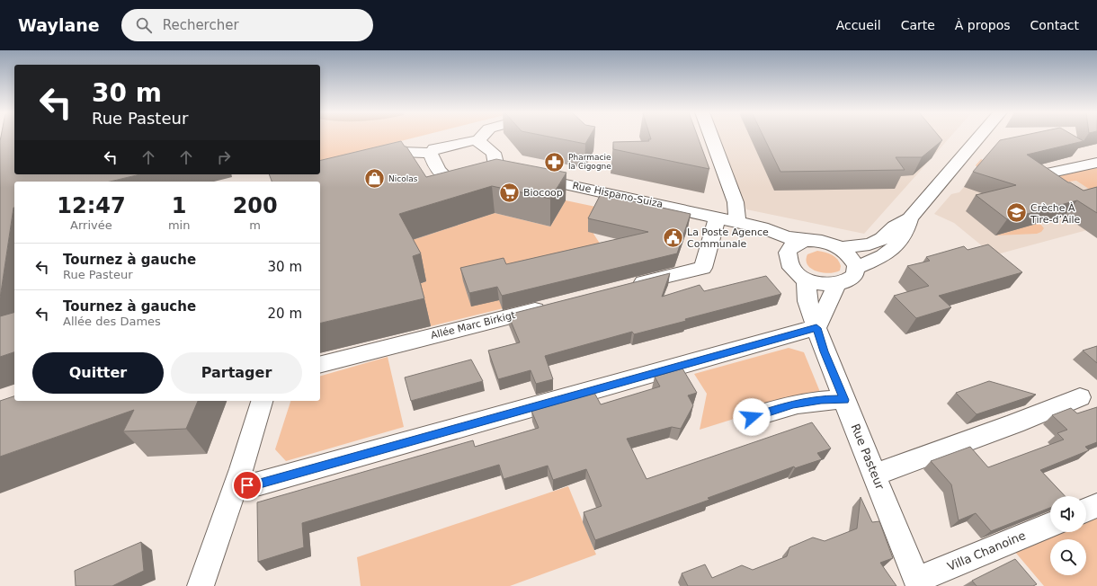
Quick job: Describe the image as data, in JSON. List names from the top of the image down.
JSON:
{
  "streets": {
    "street": [
      "Rue Hispano-Suiza",
      "Allée Marc Birkigt",
      "Rue Pasteur",
      "Villa Chanoine"
    ]
  },
  "crossings": [
    ["Rue Hispano-Suiza", "Rue Pasteur"],
    ["Rue Pasteur", "Villa Chanoine"]
  ],
  "places": {
    "pharmacy": ["Pharmacie la Cigogne"],
    "shop": ["Nicolas"],
    "supermarket": ["Biocoop"],
    "school or university": ["Crèche À Tire-d’Aile"],
    "public building": ["La Poste Agence Communale"]
  },
  "page": {
    "header": "Waylane",
    "search": "Rechercher",
    "nav": [
      "Accueil",
      "Carte",
      "À propos",
      "Contact"
    ],
    "turn": ["30 m", "Rue Pasteur"],
    "eta": [
      "12:47",
      "Arrivée",
      "1",
      "min",
      "200",
      "m"
    ],
    "list": [
      {
        "name": "Tournez à gauche",
        "note": "Rue Pasteur",
        "value": "30 m"
      },
      {
        "name": "Tournez à gauche",
        "note": "Allée des Dames",
        "value": "20 m"
      }
    ],
    "buttons": ["Quitter", "Partager"]
  }
}
